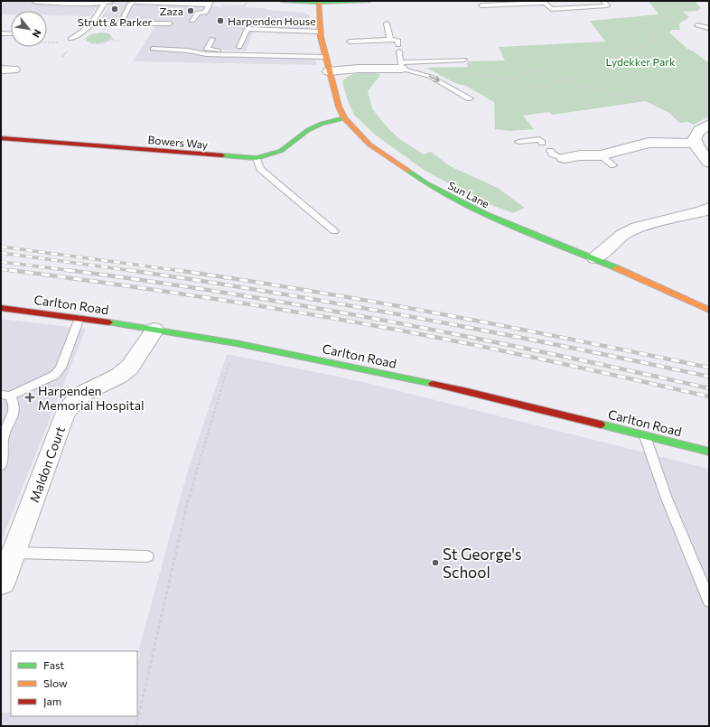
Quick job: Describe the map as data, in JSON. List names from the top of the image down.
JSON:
{
  "streets": {
    "street": [
      "Bowers Way",
      "Sun Lane",
      "Carlton Road",
      "Maldon Court"
    ]
  },
  "crossings": [
    ["Bowers Way", "Sun Lane"],
    ["Carlton Road", "Maldon Court"]
  ],
  "parks": ["Lydekker Park"],
  "places": {
    "other": [
      "Strutt & Parker",
      "Zaza",
      "Harpenden House",
      "St George's School"
    ],
    "health": ["Harpenden Memorial Hospital"]
  },
  "legend": ["Fast", "Slow", "Jam"],
  "north": "bottom right"
}
